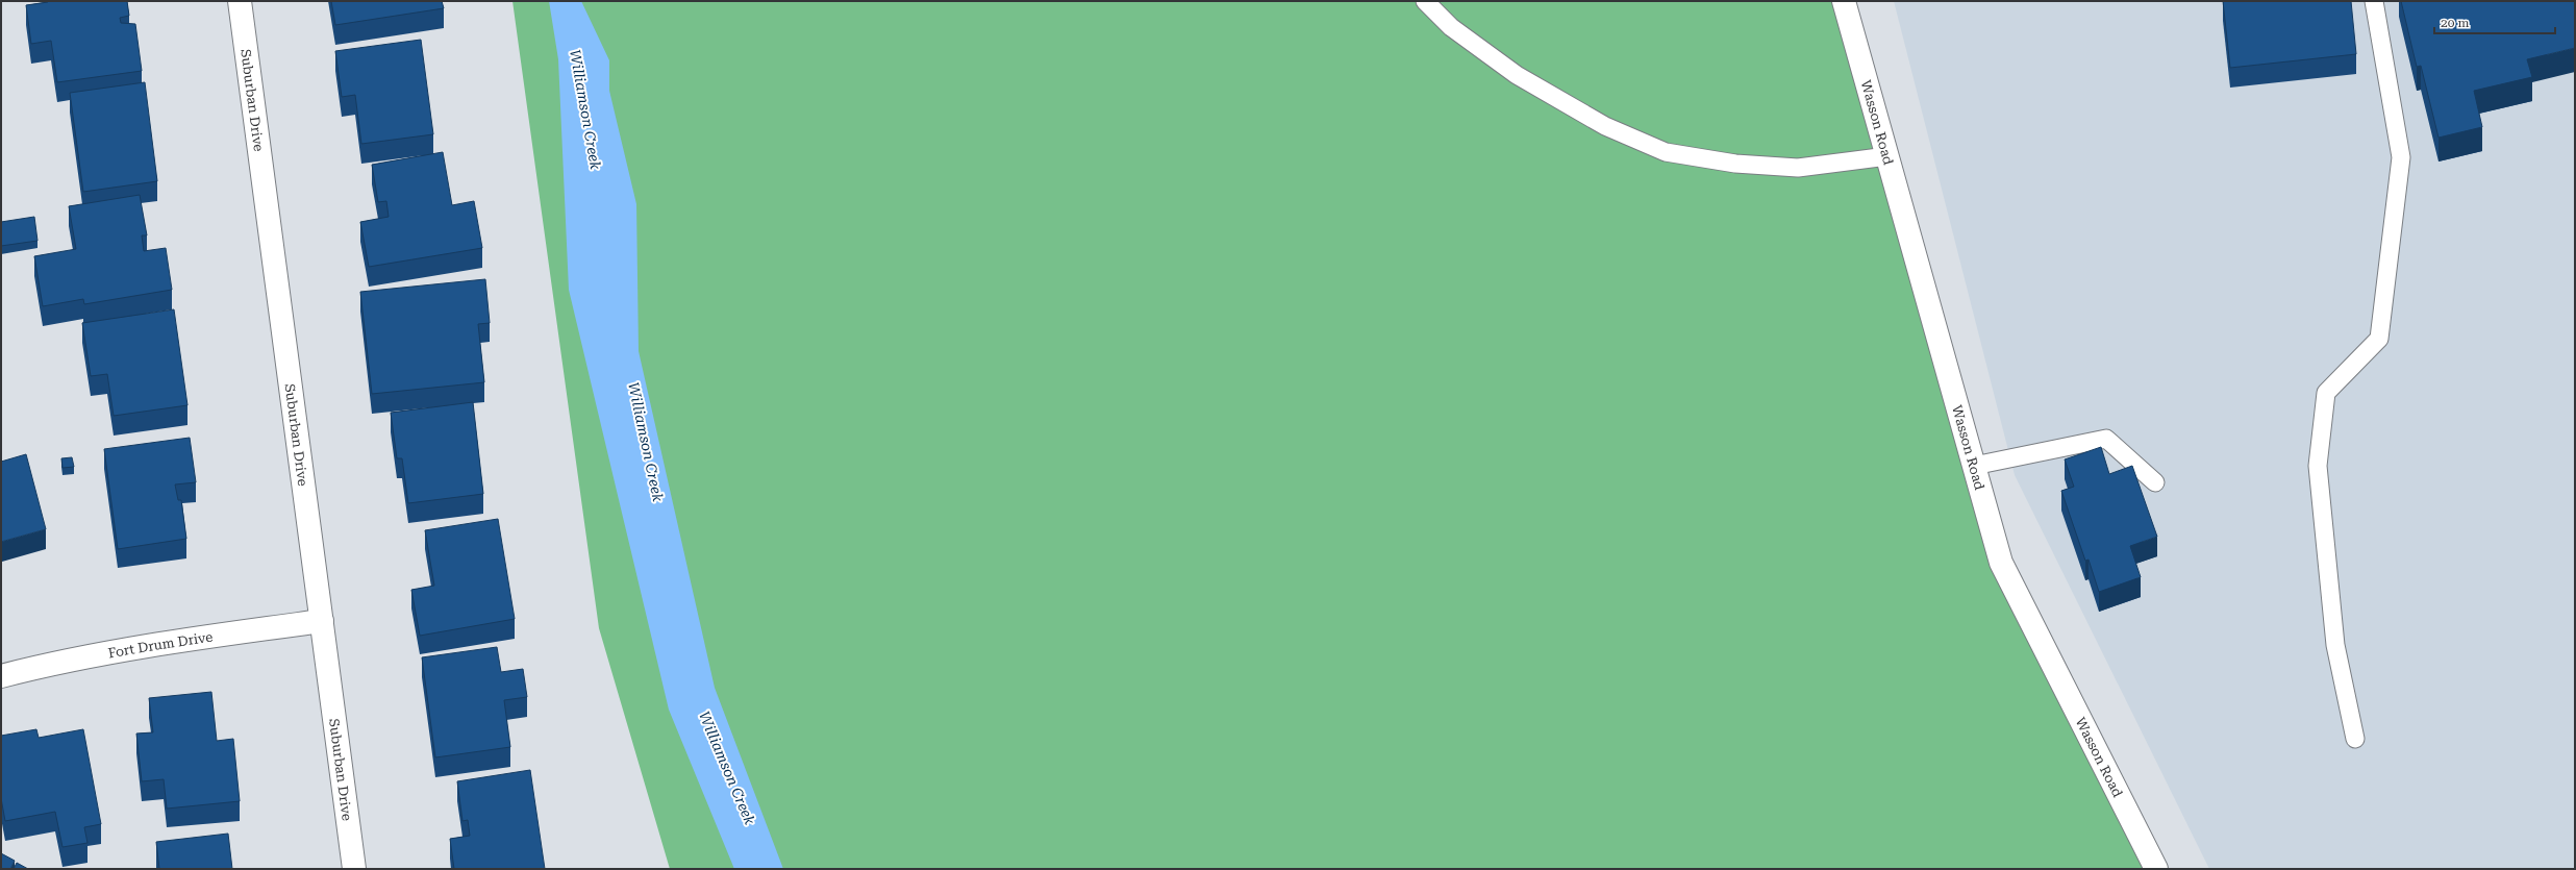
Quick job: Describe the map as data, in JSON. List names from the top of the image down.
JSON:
{
  "streets": {
    "street": ["Suburban Drive", "Wasson Road", "Fort Drum Drive"]
  },
  "crossings": [
    ["Suburban Drive", "Fort Drum Drive"]
  ],
  "water": ["Williamson Creek"],
  "scale_bar": "20 m"
}
